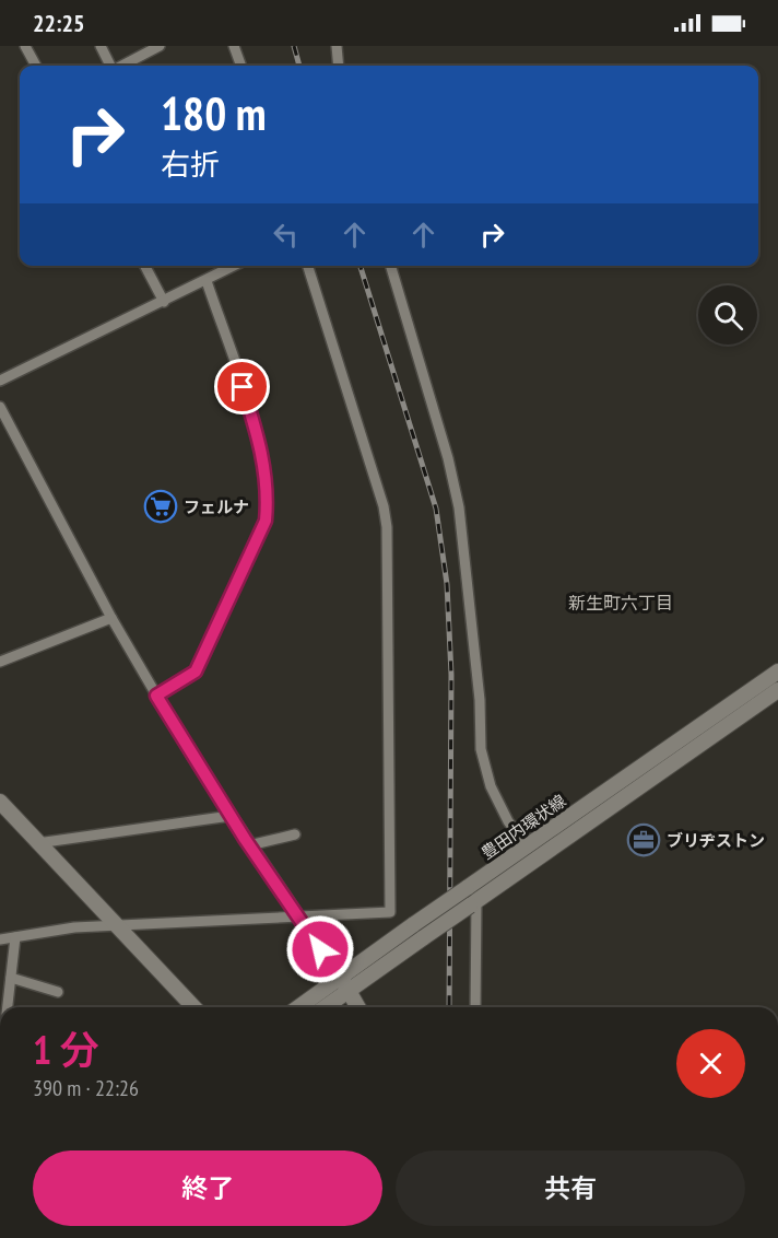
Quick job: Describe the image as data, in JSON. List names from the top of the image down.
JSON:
{
  "streets": {
    "street": ["豊田内環状線"]
  },
  "districts": ["新生町六丁目"],
  "places": {
    "supermarket": ["フェルナ"],
    "office": ["ブリヂストン"]
  },
  "page": {
    "status": "22:25",
    "turn": ["180 m", "右折"],
    "heading": ["1 分", "390 m · 22:26"],
    "buttons": ["終了", "共有"]
  }
}
